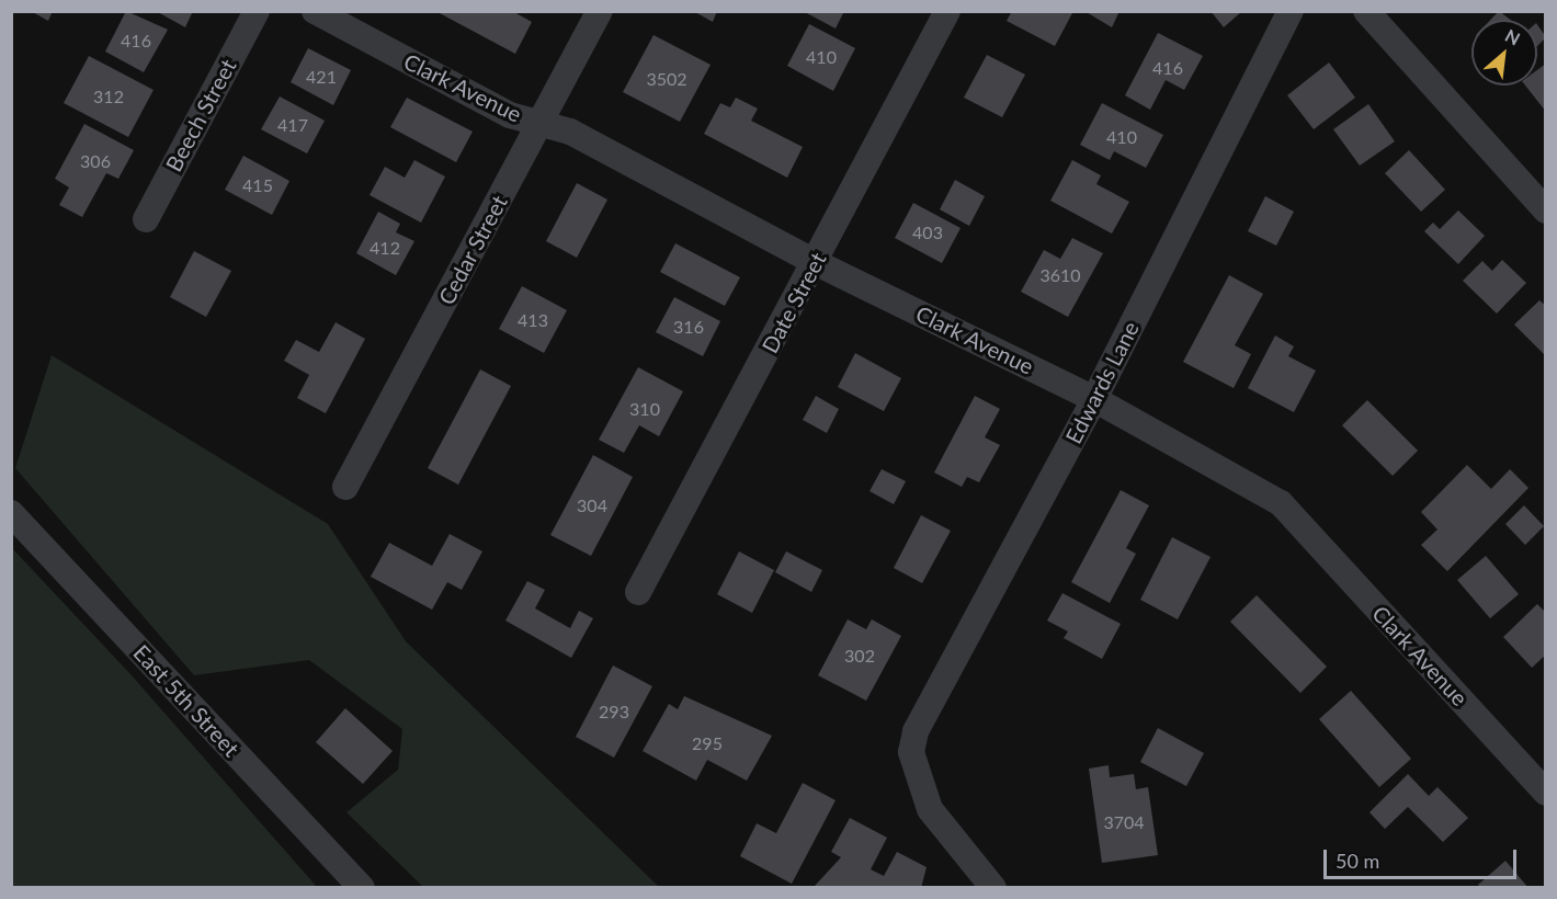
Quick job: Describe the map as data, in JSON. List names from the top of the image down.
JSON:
{
  "streets": {
    "street": [
      "Clark Avenue",
      "Beech Street",
      "Cedar Street",
      "Date Street",
      "Edwards Lane",
      "East 5th Street"
    ]
  },
  "crossings": [
    ["Clark Avenue", "Cedar Street"],
    ["Clark Avenue", "Date Street"],
    ["Clark Avenue", "Edwards Lane"]
  ],
  "house_numbers": [
    "416",
    "410",
    "416",
    "421",
    "3502",
    "312",
    "417",
    "410",
    "306",
    "415",
    "403",
    "412",
    "3610",
    "413",
    "316",
    "310",
    "304",
    "302",
    "293",
    "295",
    "3704"
  ],
  "scale_bar": "50 m",
  "north": "top right"
}
